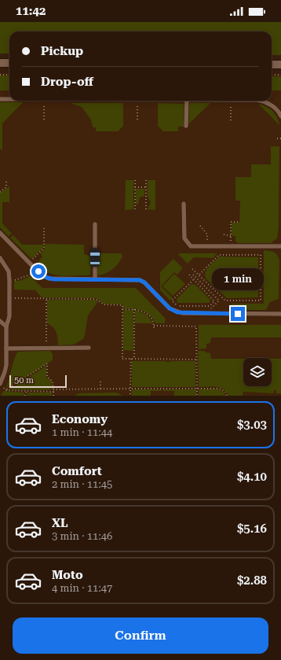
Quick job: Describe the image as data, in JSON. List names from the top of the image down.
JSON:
{
  "scale_bar": "50 m",
  "page": {
    "status": "11:42",
    "banner": ["Pickup", "Drop-off"],
    "bubble": "1 min",
    "scale": "50 m",
    "list": [
      {
        "name": "Economy",
        "note": "1 min · 11:44",
        "value": "$3.03"
      },
      {
        "name": "Comfort",
        "note": "2 min · 11:45",
        "value": "$4.10"
      },
      {
        "name": "XL",
        "note": "3 min · 11:46",
        "value": "$5.16"
      },
      {
        "name": "Moto",
        "note": "4 min · 11:47",
        "value": "$2.88"
      }
    ],
    "buttons": "Confirm"
  }
}
